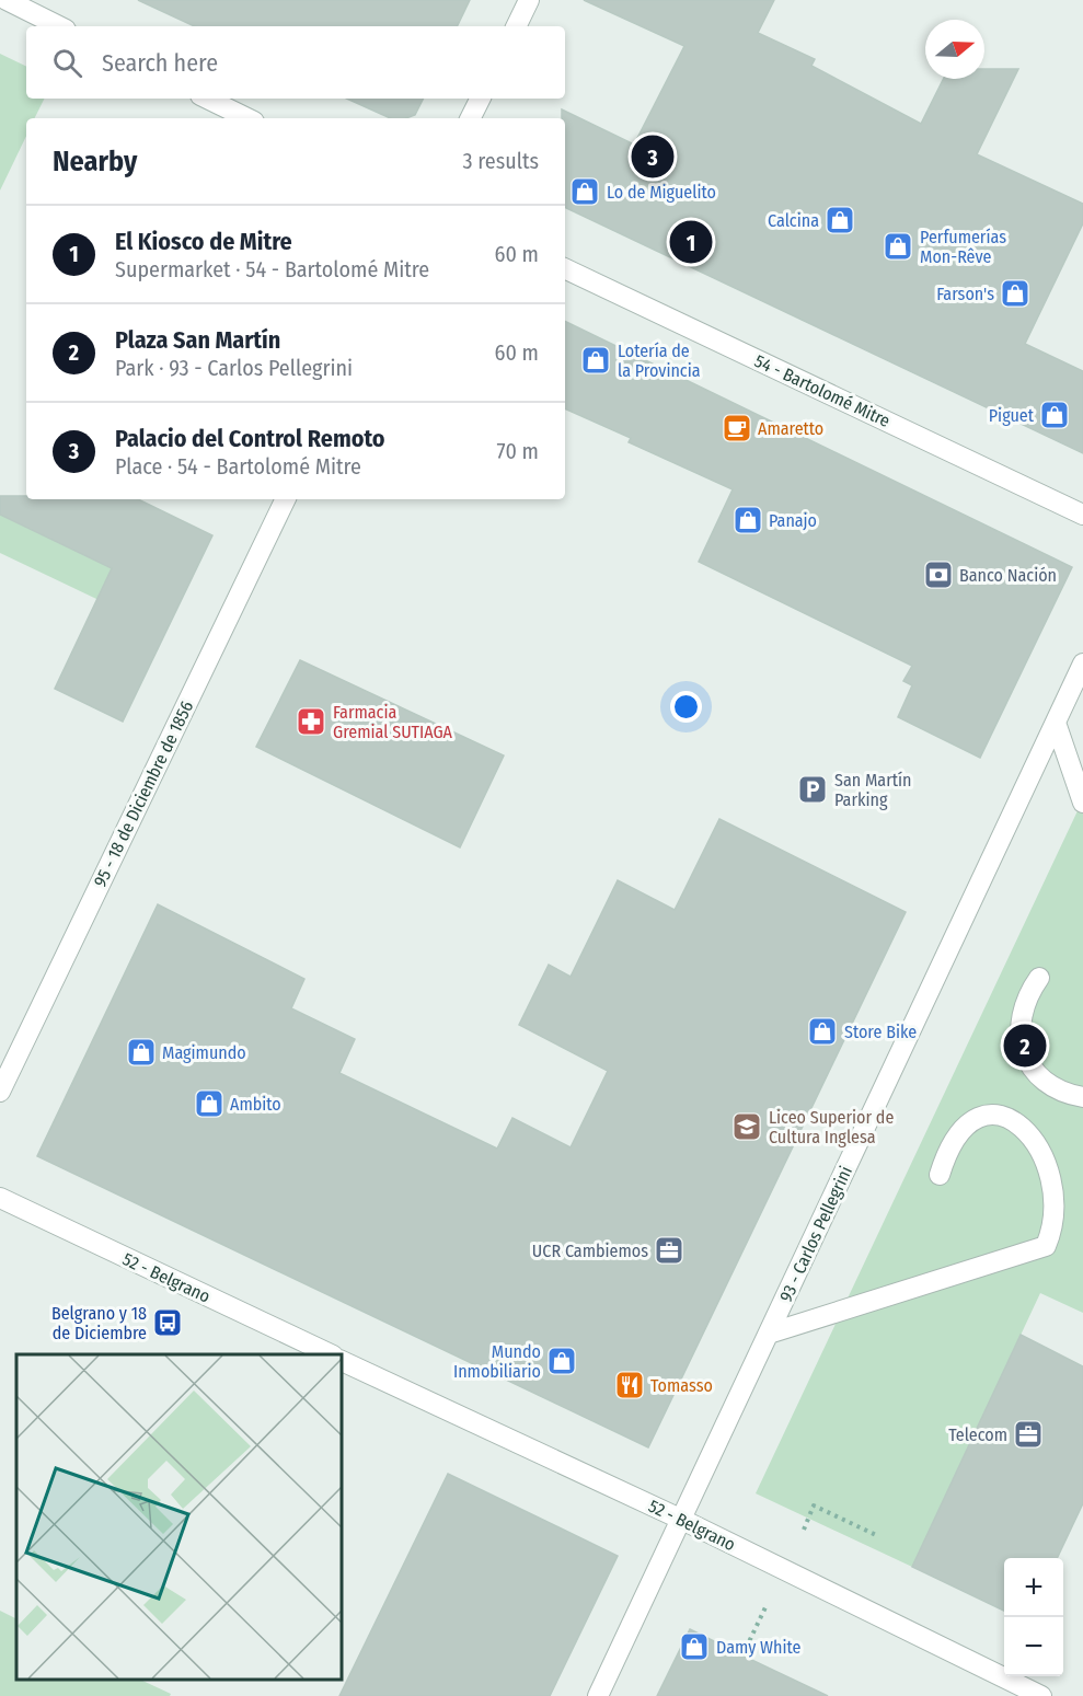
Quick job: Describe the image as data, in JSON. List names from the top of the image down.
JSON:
{
  "streets": {
    "street": [
      "54 - Bartolomé Mitre",
      "95 - 18 de Diciembre de 1856",
      "93 - Carlos Pellegrini",
      "52 - Belgrano"
    ]
  },
  "crossings": [
    ["93 - Carlos Pellegrini", "52 - Belgrano"]
  ],
  "places": {
    "shop": [
      "Lo de Miguelito",
      "Calcina",
      "Perfumerías Mon-Rêve",
      "Farson's",
      "Lotería de la Provincia",
      "Piguet",
      "Panajo",
      "Store Bike",
      "Magimundo",
      "Ambito",
      "Mundo Inmobiliario",
      "Damy White"
    ],
    "cafe": ["Amaretto"],
    "bank": ["Banco Nación"],
    "pharmacy": ["Farmacia Gremial SUTIAGA"],
    "parking": ["San Martín Parking"],
    "school or university": ["Liceo Superior de Cultura Inglesa"],
    "office": ["UCR Cambiemos", "Telecom"],
    "bus stop": ["Belgrano y 18 de Diciembre"],
    "restaurant": ["Tomasso"]
  },
  "north": "right",
  "page": {
    "search": "Search here",
    "heading": ["Nearby", "3 results"],
    "pins": ["3", "1", "2"],
    "list": [
      {
        "mark": "1",
        "name": "El Kiosco de Mitre",
        "note": "Supermarket · 54 - Bartolomé Mitre",
        "value": "60 m"
      },
      {
        "mark": "2",
        "name": "Plaza San Martín",
        "note": "Park · 93 - Carlos Pellegrini",
        "value": "60 m"
      },
      {
        "mark": "3",
        "name": "Palacio del Control Remoto",
        "note": "Place · 54 - Bartolomé Mitre",
        "value": "70 m"
      }
    ],
    "map_buttons": ["+", "−"]
  }
}
